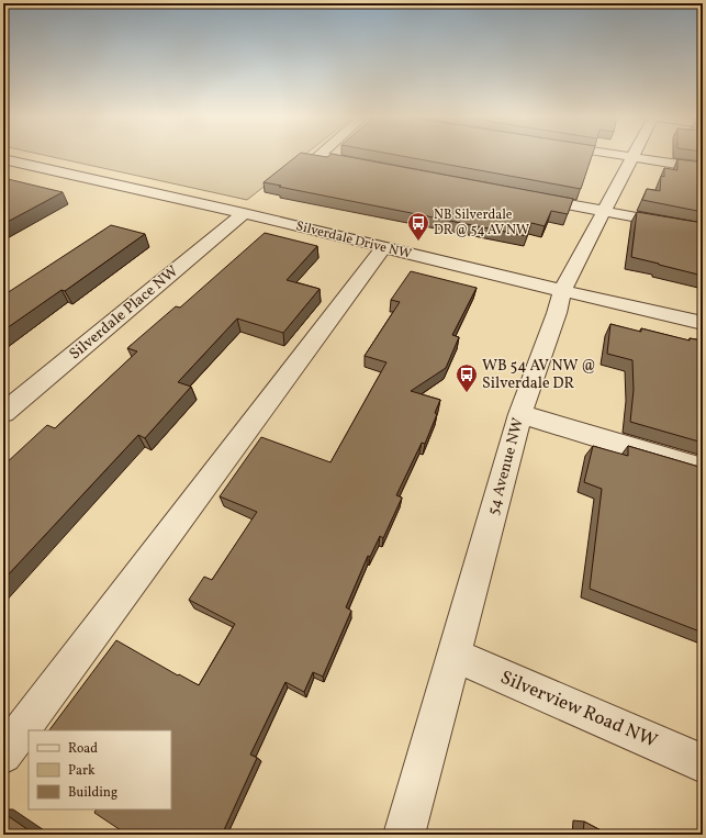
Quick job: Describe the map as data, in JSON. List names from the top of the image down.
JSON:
{
  "streets": {
    "street": [
      "Silverdale Drive NW",
      "Silverdale Place NW",
      "54 Avenue NW",
      "Silverview Road NW"
    ]
  },
  "crossings": [
    ["Silverdale Drive NW", "Silverdale Place NW"],
    ["Silverdale Drive NW", "54 Avenue NW"],
    ["54 Avenue NW", "Silverview Road NW"]
  ],
  "places": {
    "bus stop": ["NB Silverdale DR @ 54 AV NW", "WB 54 AV NW @ Silverdale DR"]
  },
  "legend": ["Road", "Park", "Building"]
}
